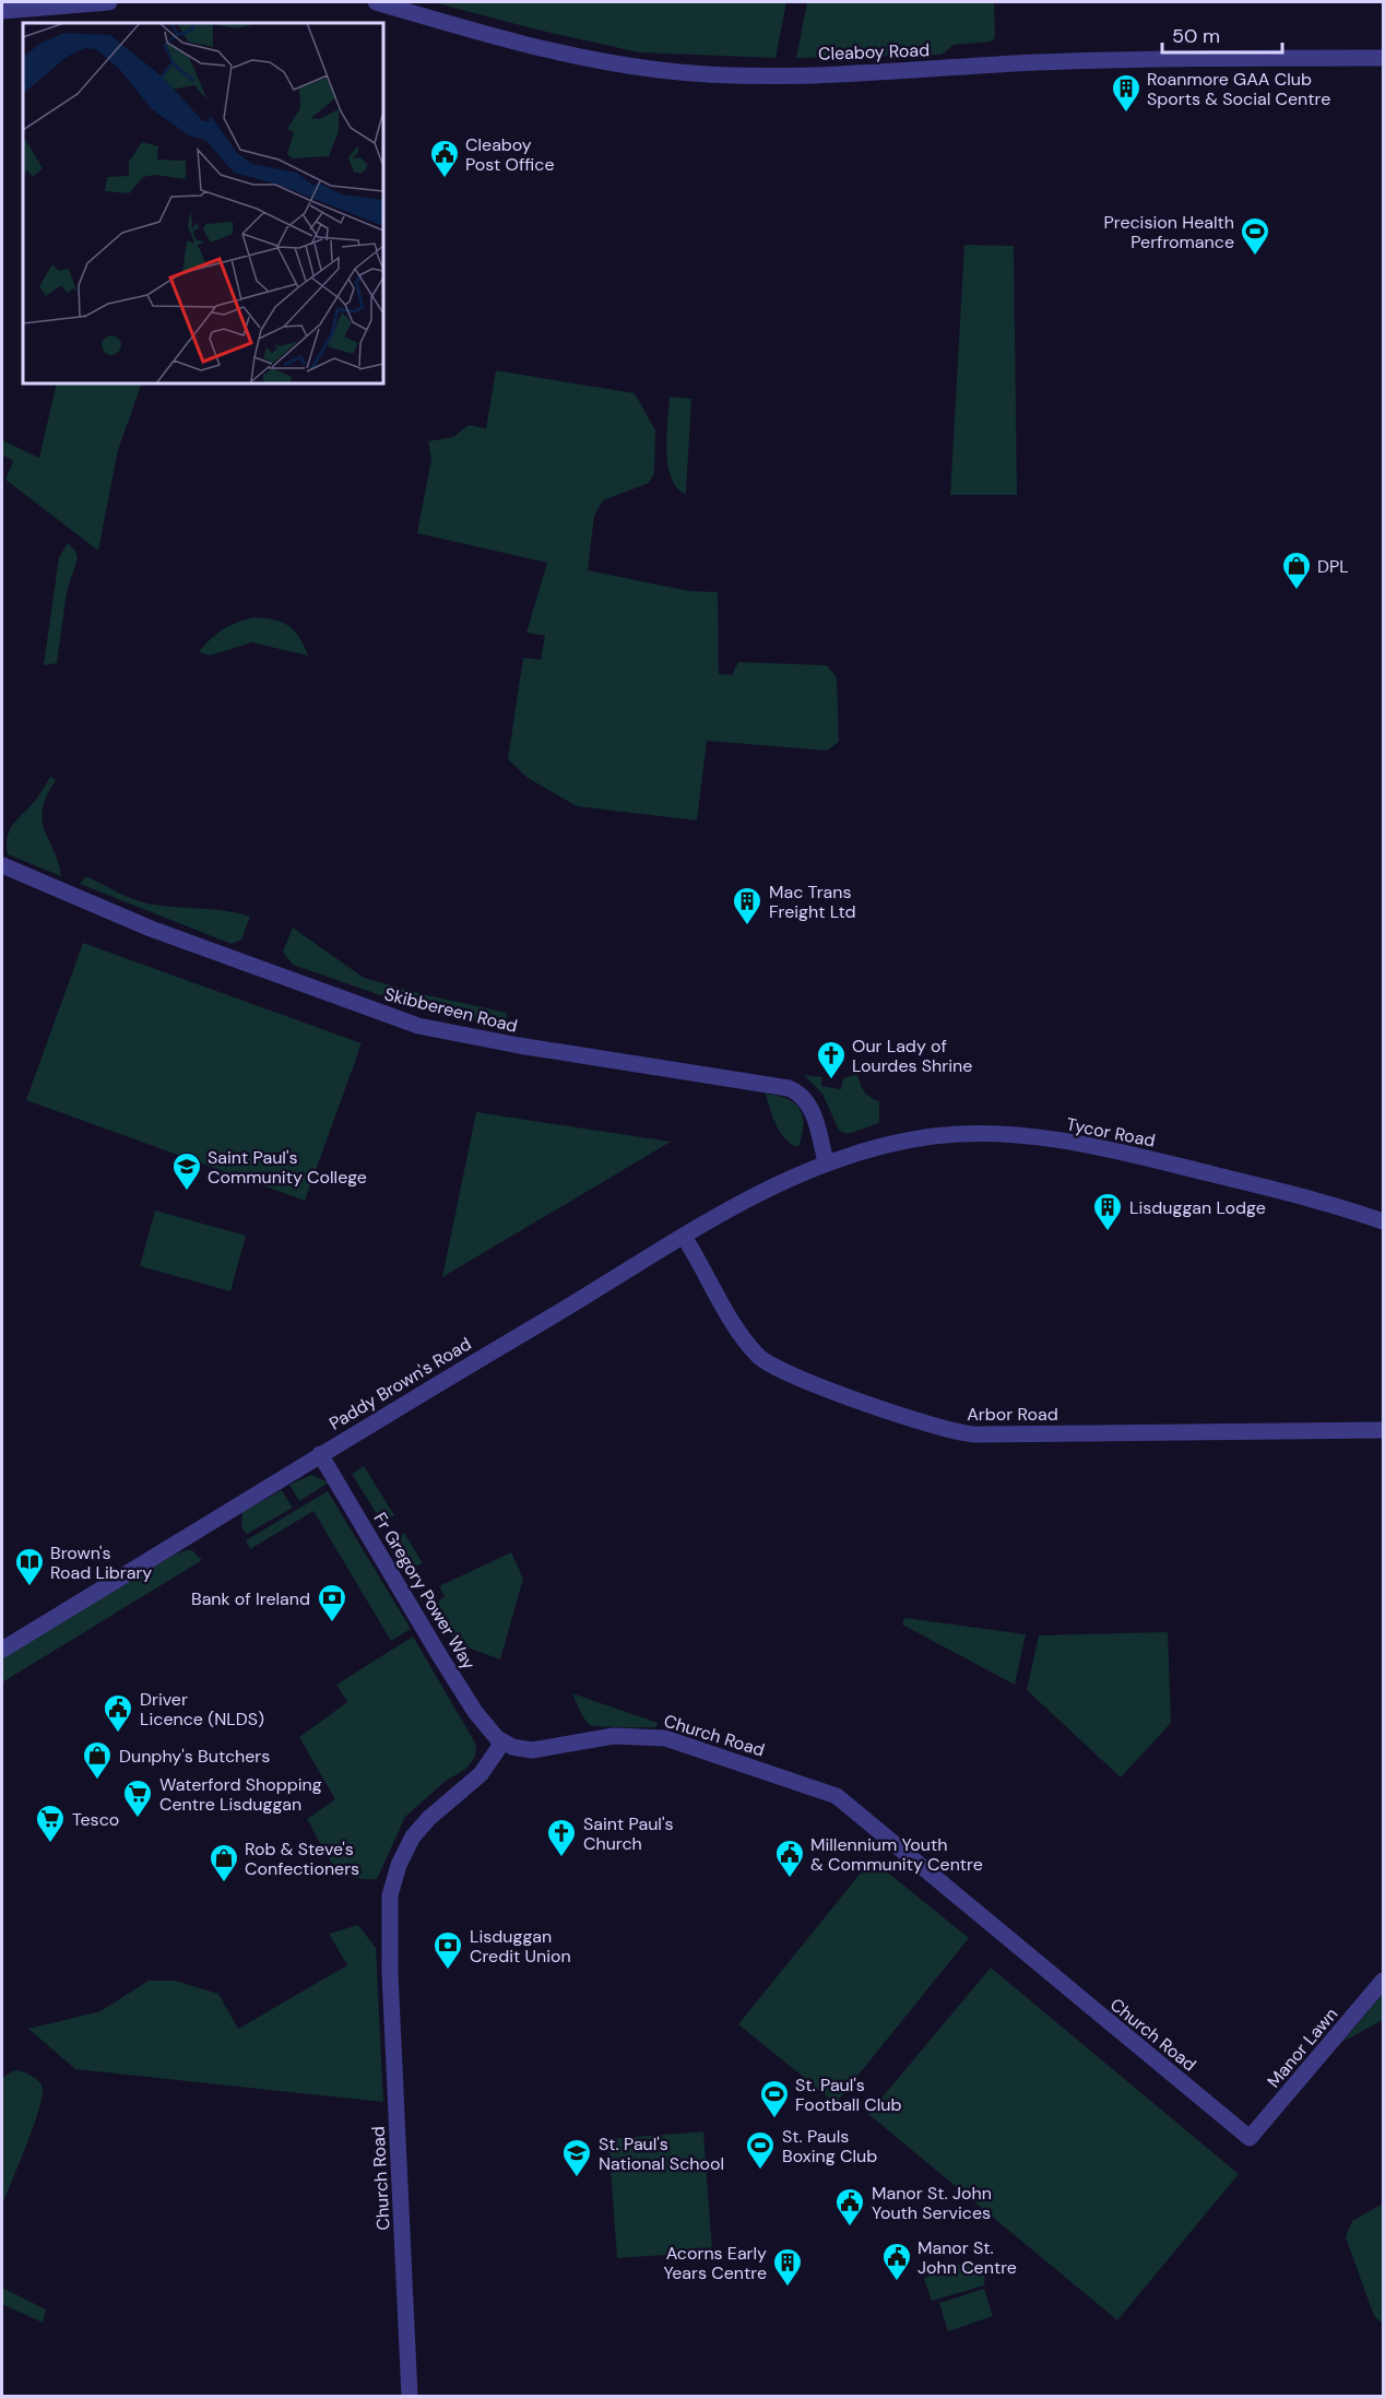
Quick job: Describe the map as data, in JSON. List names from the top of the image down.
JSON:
{
  "streets": {
    "street": [
      "Cleaboy Road",
      "Skibbereen Road",
      "Tycor Road",
      "Paddy Brown's Road",
      "Arbor Road",
      "Fr Gregory Power Way",
      "Church Road",
      "Manor Lawn"
    ]
  },
  "crossings": [
    ["Skibbereen Road", "Tycor Road"],
    ["Skibbereen Road", "Paddy Brown's Road"],
    ["Tycor Road", "Paddy Brown's Road"],
    ["Paddy Brown's Road", "Arbor Road"],
    ["Paddy Brown's Road", "Fr Gregory Power Way"],
    ["Fr Gregory Power Way", "Church Road"],
    ["Church Road", "Manor Lawn"]
  ],
  "places": {
    "building": [
      "Roanmore GAA Club Sports & Social Centre",
      "Mac Trans Freight Ltd",
      "Lisduggan Lodge",
      "Acorns Early Years Centre"
    ],
    "public building": [
      "Cleaboy Post Office",
      "Driver Licence (NLDS)",
      "Millennium Youth & Community Centre",
      "Manor St. John Youth Services",
      "Manor St. John Centre"
    ],
    "sports": ["Precision Health Perfromance", "St. Paul's Football Club", "St. Pauls Boxing Club"],
    "shop": ["DPL", "Dunphy's Butchers", "Rob & Steve's Confectioners"],
    "church": ["Our Lady of Lourdes Shrine", "Saint Paul's Church"],
    "school or university": ["Saint Paul's Community College", "St. Paul's National School"],
    "library": ["Brown's Road Library"],
    "bank": ["Bank of Ireland", "Lisduggan Credit Union"],
    "supermarket": ["Waterford Shopping Centre Lisduggan", "Tesco"]
  },
  "scale_bar": "50 m"
}
